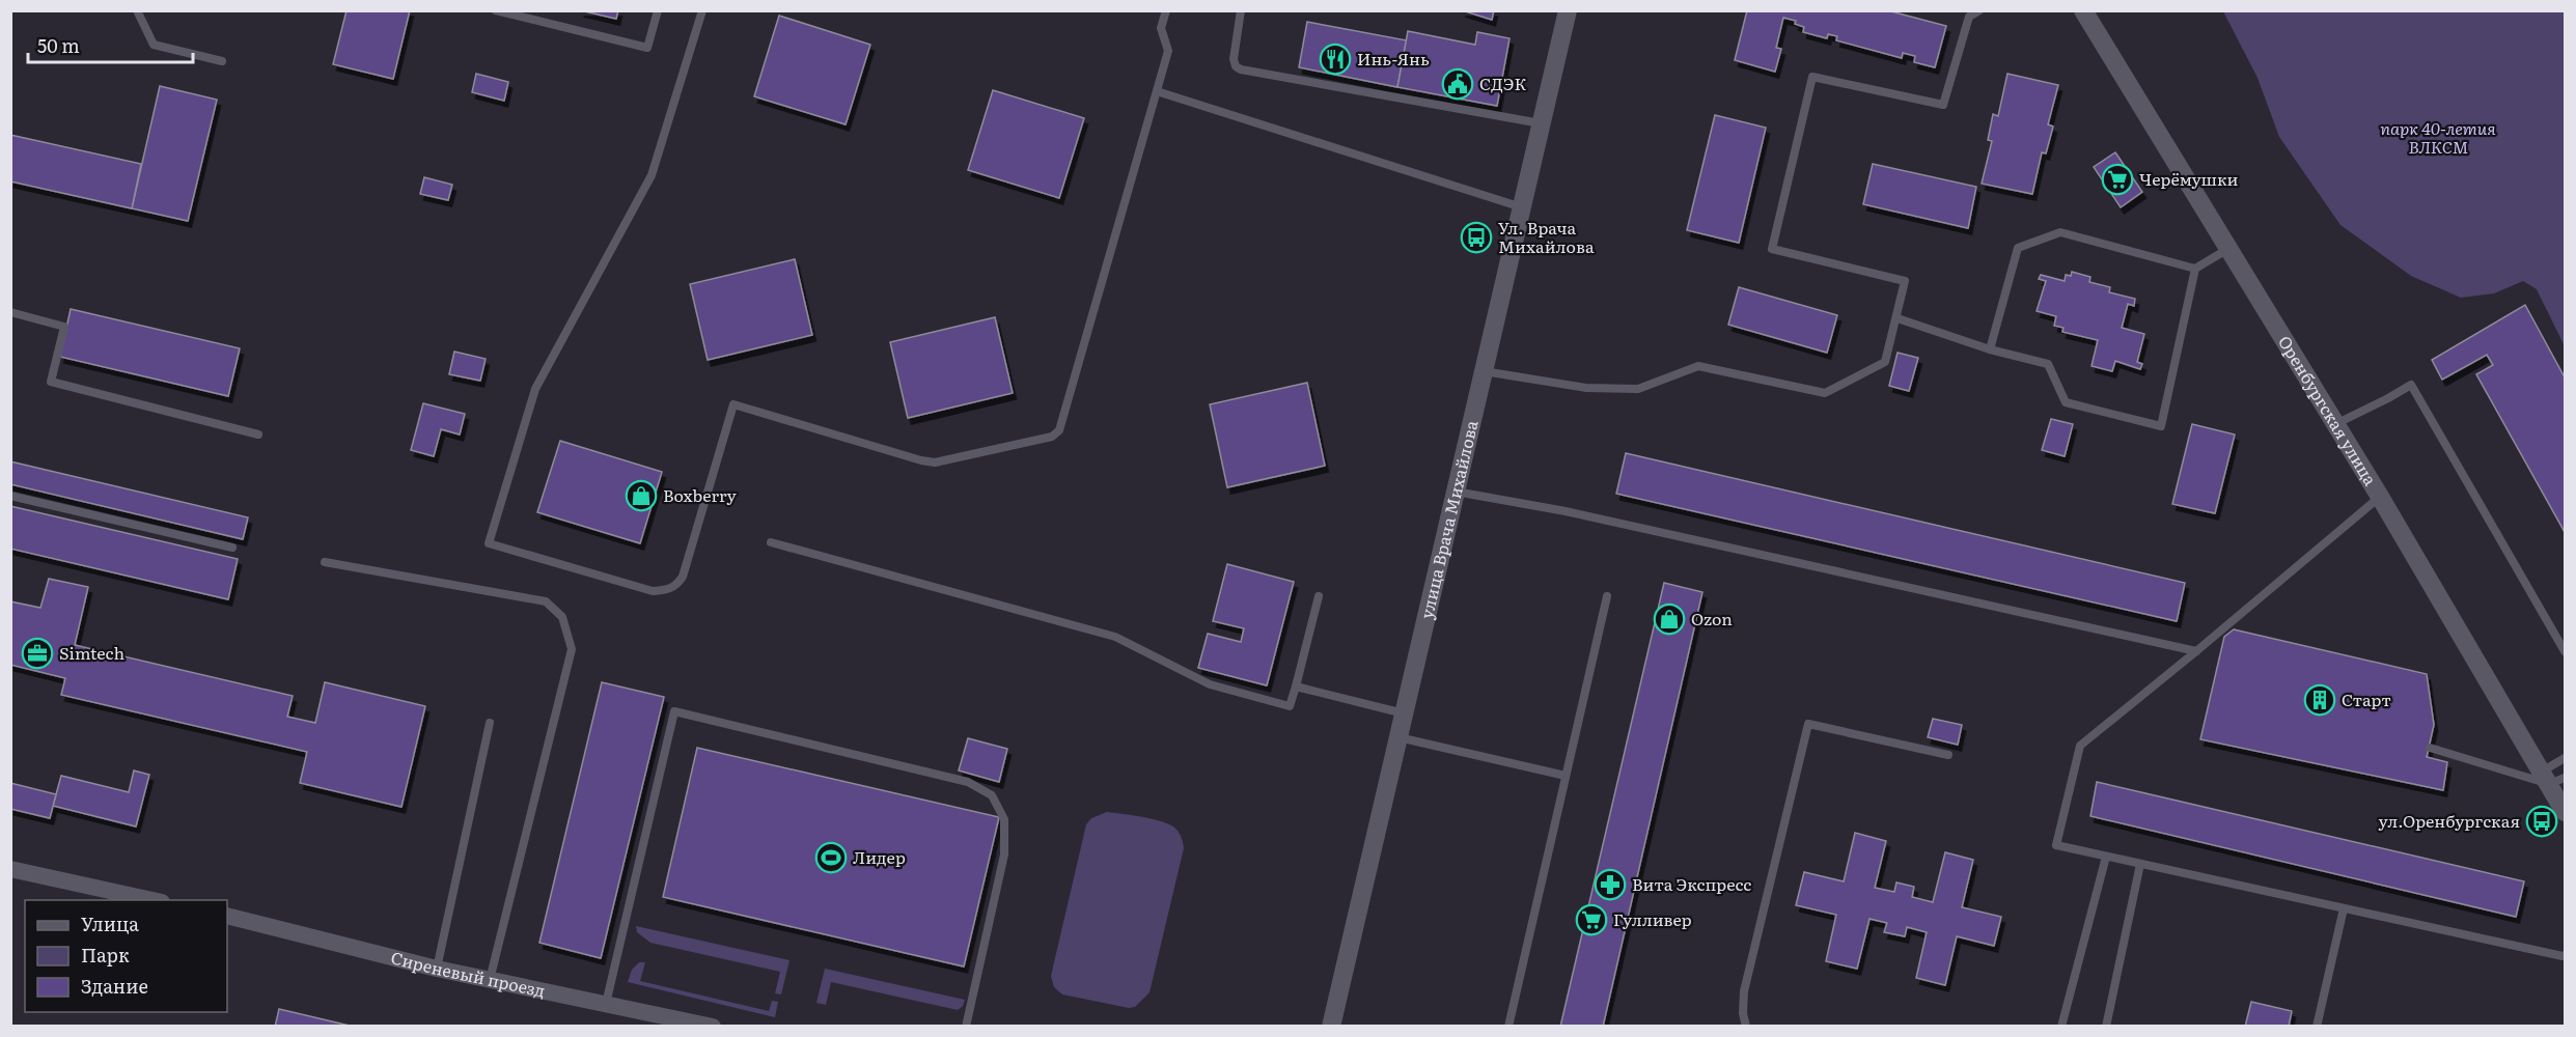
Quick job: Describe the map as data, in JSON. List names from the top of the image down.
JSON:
{
  "streets": {
    "main road": ["Оренбургская улица", "улица Врача Михайлова"],
    "street": ["Сиреневый проезд"]
  },
  "parks": ["парк 40-летия ВЛКСМ"],
  "places": {
    "restaurant": ["Инь-Янь"],
    "public building": ["СДЭК"],
    "supermarket": ["Черёмушки", "Гулливер"],
    "bus stop": ["Ул. Врача Михайлова", "ул.Оренбургская"],
    "shop": ["Boxberry", "Ozon"],
    "office": ["Simtech"],
    "building": ["Старт"],
    "sports": ["Лидер"],
    "pharmacy": ["Вита Экспресс"]
  },
  "legend": ["Улица", "Парк", "Здание"],
  "scale_bar": "50 m"
}
